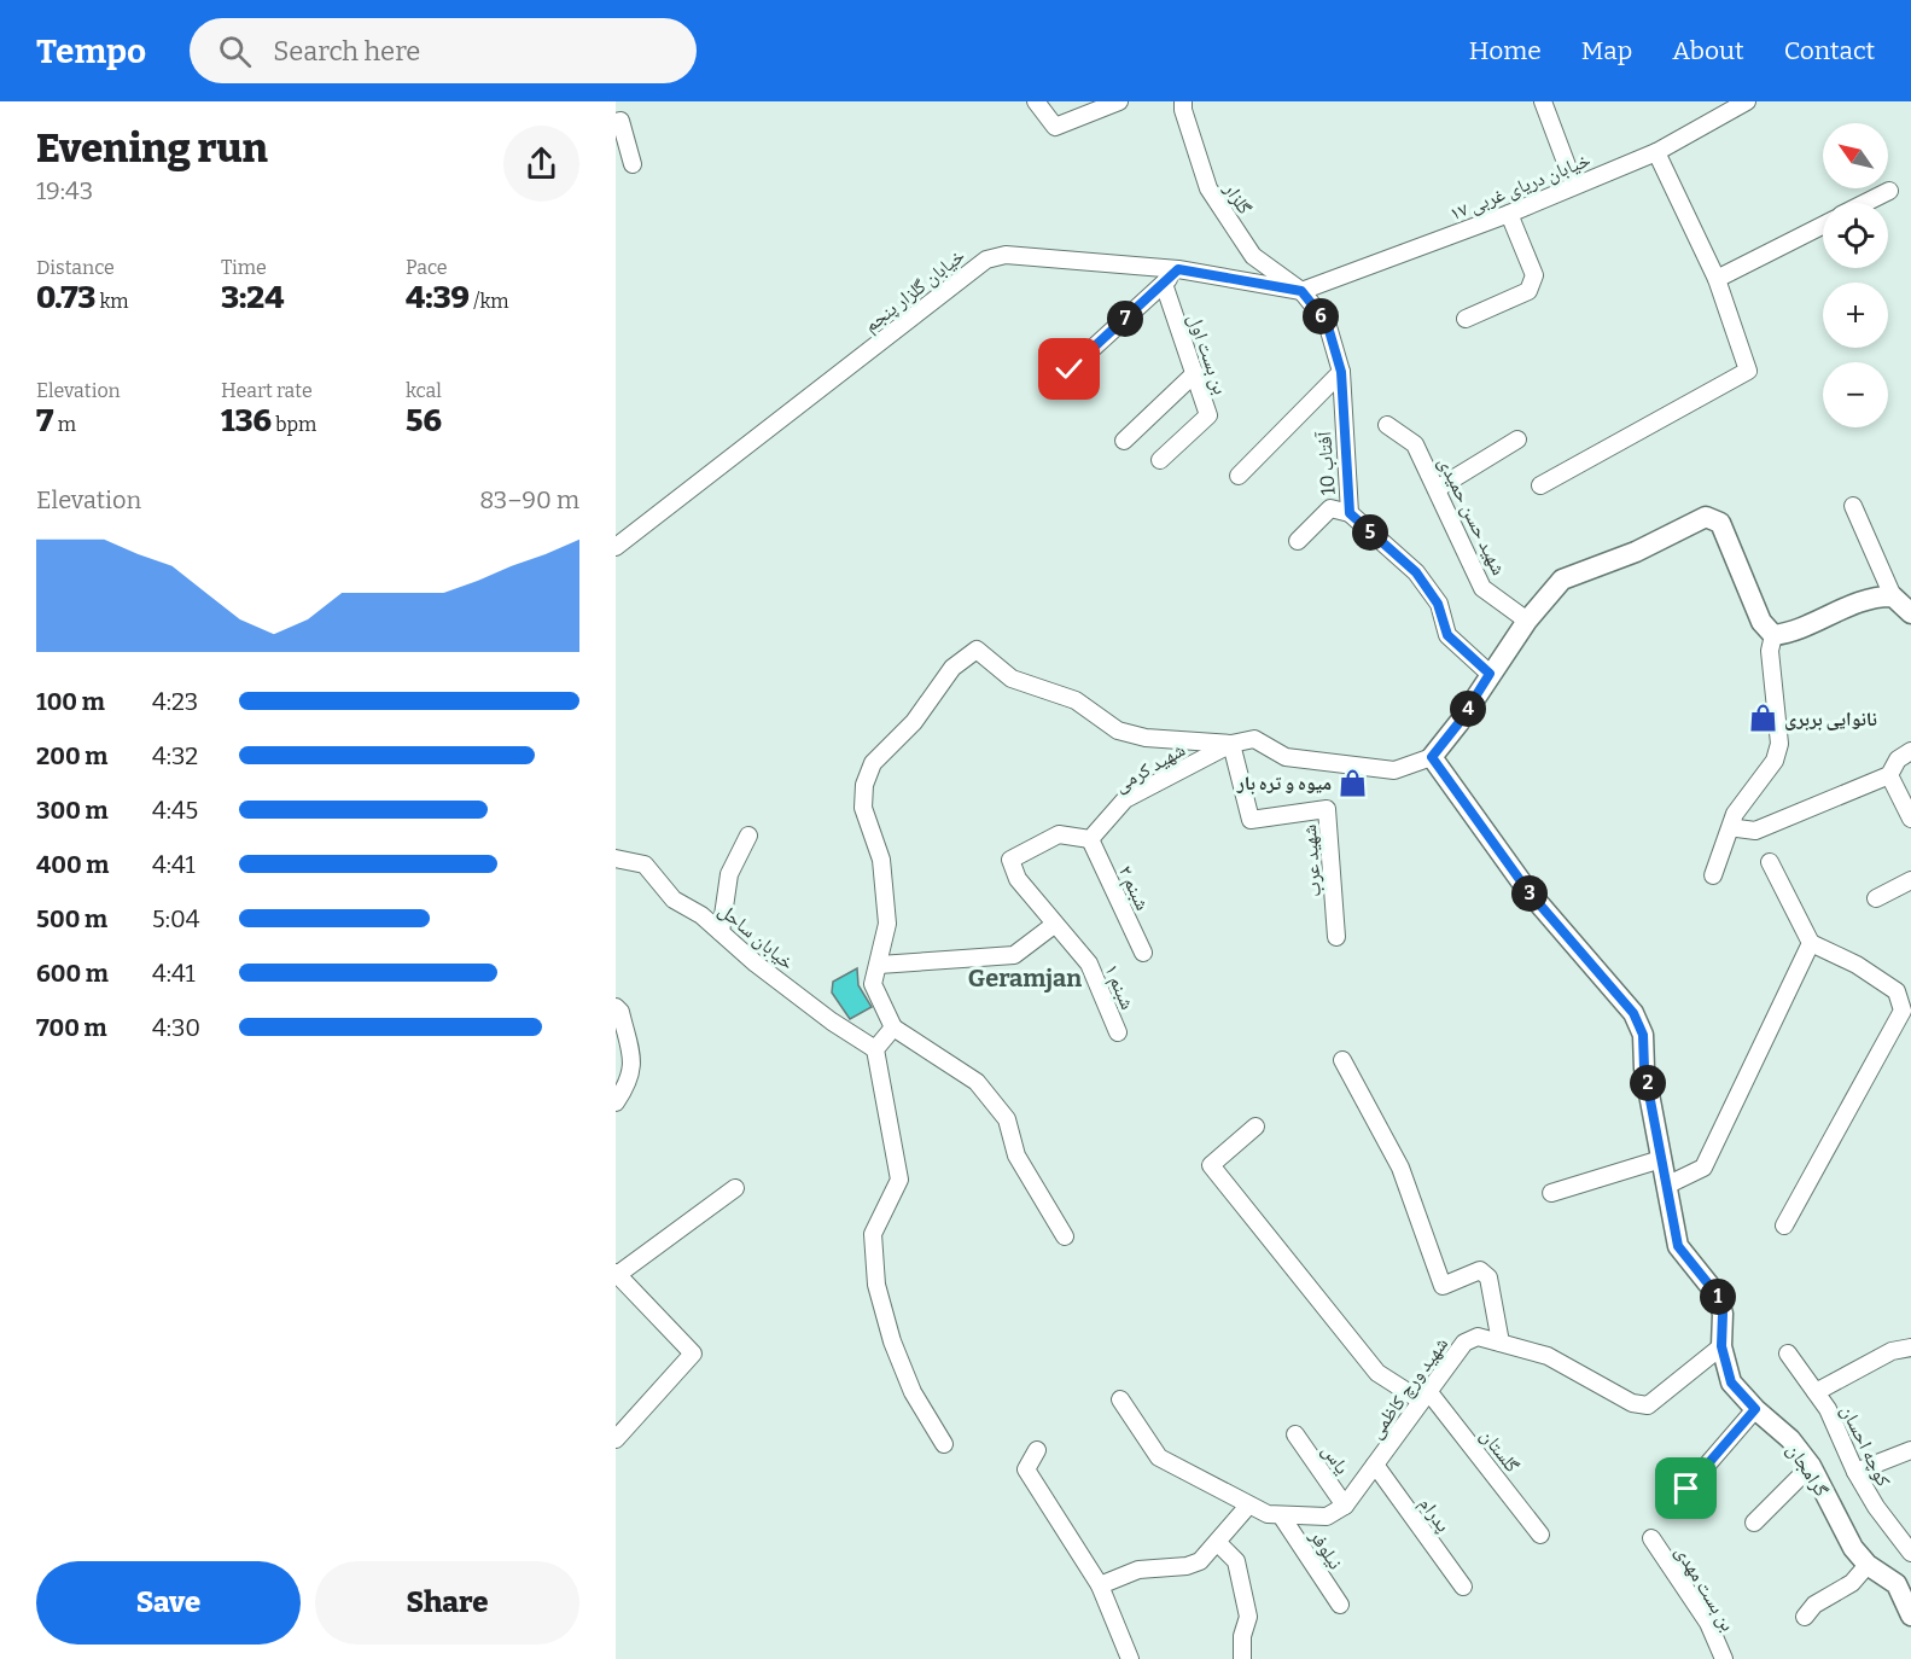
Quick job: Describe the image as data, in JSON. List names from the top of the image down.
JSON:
{
  "streets": {
    "street": [
      "خیابان دریای غربی ۱۷",
      "گلزار",
      "خیابان گلزار پنجم",
      "بن بست اول",
      "آفتاب 10",
      "شهید حسن حمیدی",
      "شهید کرمی",
      "شهید عرب",
      "شبنم ۲",
      "خیابان ساحل",
      "شبنم ۱",
      "شهید ورچ کاظمی",
      "کوچه احسان",
      "گلستان",
      "یاس",
      "گرامجان",
      "پدرام",
      "نیلوفر",
      "بن بست مهدی"
    ]
  },
  "crossings": [
    ["خیابان دریای غربی ۱۷", "گلزار"],
    ["خیابان دریای غربی ۱۷", "خیابان گلزار پنجم"],
    ["خیابان دریای غربی ۱۷", "آفتاب 10"],
    ["گلزار", "خیابان گلزار پنجم"],
    ["گلزار", "آفتاب 10"],
    ["خیابان گلزار پنجم", "آفتاب 10"],
    ["شهید کرمی", "شهید عرب"],
    ["شهید کرمی", "شبنم ۲"],
    ["شهید ورچ کاظمی", "گلستان"],
    ["شهید ورچ کاظمی", "یاس"],
    ["شهید ورچ کاظمی", "گرامجان"],
    ["شهید ورچ کاظمی", "پدرام"]
  ],
  "districts": ["Geramjan"],
  "places": {
    "shop": ["نانوایی بربری", "میوه و تره بار"]
  },
  "north": "top left",
  "page": {
    "header": "Tempo",
    "search": "Search here",
    "nav": [
      "Home",
      "Map",
      "About",
      "Contact"
    ],
    "heading": ["Evening run", "19:43"],
    "map_buttons": ["+", "−"],
    "stats": [
      ["Distance", "0.73 km"],
      ["Time", "3:24"],
      ["Pace", "4:39 /km"],
      ["Elevation", "7 m"],
      ["Heart rate", "136 bpm"],
      ["kcal", "56"]
    ],
    "pins": [
      "6",
      "7",
      "5",
      "4",
      "3",
      "2",
      "1"
    ],
    "chart": ["Elevation", "83–90 m"],
    "list": [
      {
        "name": "100 m",
        "note": "4:23"
      },
      {
        "name": "200 m",
        "note": "4:32"
      },
      {
        "name": "300 m",
        "note": "4:45"
      },
      {
        "name": "400 m",
        "note": "4:41"
      },
      {
        "name": "500 m",
        "note": "5:04"
      },
      {
        "name": "600 m",
        "note": "4:41"
      },
      {
        "name": "700 m",
        "note": "4:30"
      }
    ],
    "buttons": ["Save", "Share"]
  }
}
